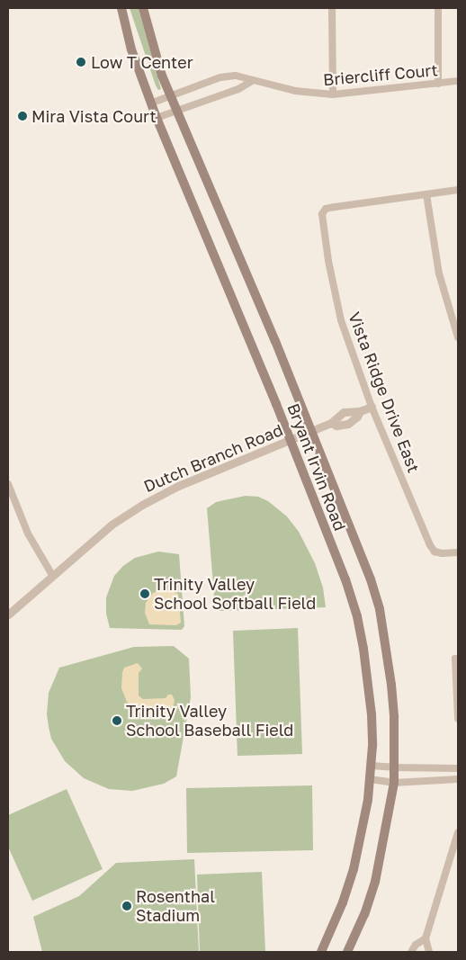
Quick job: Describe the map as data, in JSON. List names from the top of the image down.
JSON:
{
  "streets": {
    "main road": ["Bryant Irvin Road"],
    "street": ["Briercliff Court", "Vista Ridge Drive East", "Dutch Branch Road"]
  },
  "crossings": [
    ["Briercliff Court", "Bryant Irvin Road"],
    ["Vista Ridge Drive East", "Dutch Branch Road"],
    ["Dutch Branch Road", "Bryant Irvin Road"]
  ],
  "places": [
    "Low T Center",
    "Mira Vista Court",
    "Trinity Valley School Softball Field",
    "Trinity Valley School Baseball Field",
    "Rosenthal Stadium"
  ]
}
